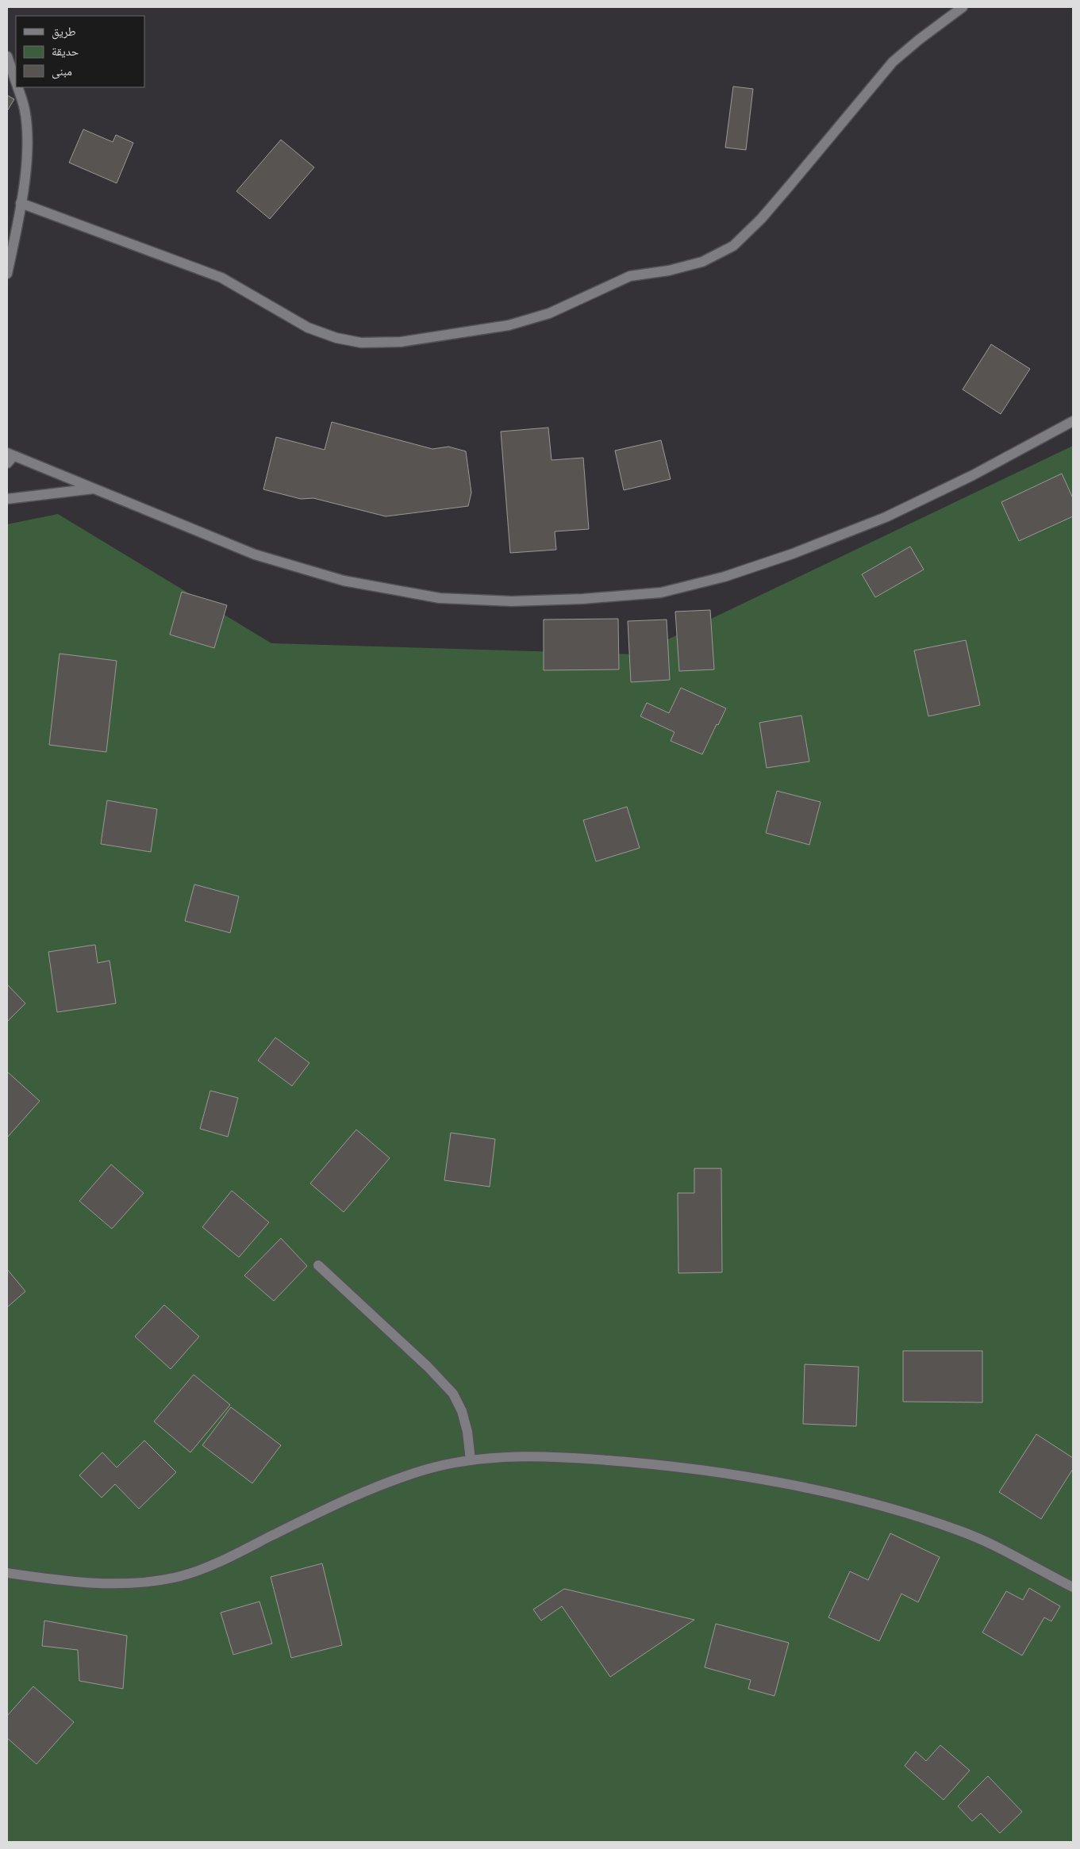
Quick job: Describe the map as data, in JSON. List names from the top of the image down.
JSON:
{
  "legend": ["طريق", "حديقة", "مبنى"]
}
